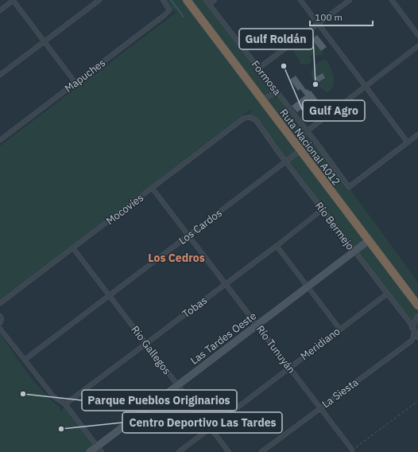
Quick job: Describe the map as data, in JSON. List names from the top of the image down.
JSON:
{
  "streets": {
    "highway": ["Ruta Nacional A012"],
    "street": [
      "Mapuches",
      "Formosa",
      "Mocovíes",
      "Río Bermejo",
      "Los Cardos",
      "Tobas",
      "Las Tardes Oeste",
      "Meridiano",
      "Río Tunuyán",
      "Rio Gallegos",
      "La Siesta"
    ]
  },
  "crossings": [
    ["Ruta Nacional A012", "Los Cardos"],
    ["Ruta Nacional A012", "Las Tardes Oeste"],
    ["Mocovíes", "Río Bermejo"],
    ["Mocovíes", "Río Tunuyán"],
    ["Mocovíes", "Rio Gallegos"],
    ["Río Bermejo", "Los Cardos"],
    ["Río Bermejo", "Tobas"],
    ["Río Bermejo", "Las Tardes Oeste"],
    ["Río Bermejo", "Meridiano"],
    ["Río Bermejo", "La Siesta"],
    ["Los Cardos", "Río Tunuyán"],
    ["Los Cardos", "Rio Gallegos"],
    ["Tobas", "Río Tunuyán"],
    ["Tobas", "Rio Gallegos"],
    ["Las Tardes Oeste", "Río Tunuyán"],
    ["Las Tardes Oeste", "Rio Gallegos"],
    ["Meridiano", "Río Tunuyán"],
    ["Meridiano", "Rio Gallegos"],
    ["Río Tunuyán", "La Siesta"]
  ],
  "districts": ["Los Cedros"],
  "places": [
    "Gulf Agro",
    "Gulf Roldán",
    "Parque Pueblos Originarios",
    "Centro Deportivo Las Tardes"
  ],
  "scale_bar": "100 m"
}
